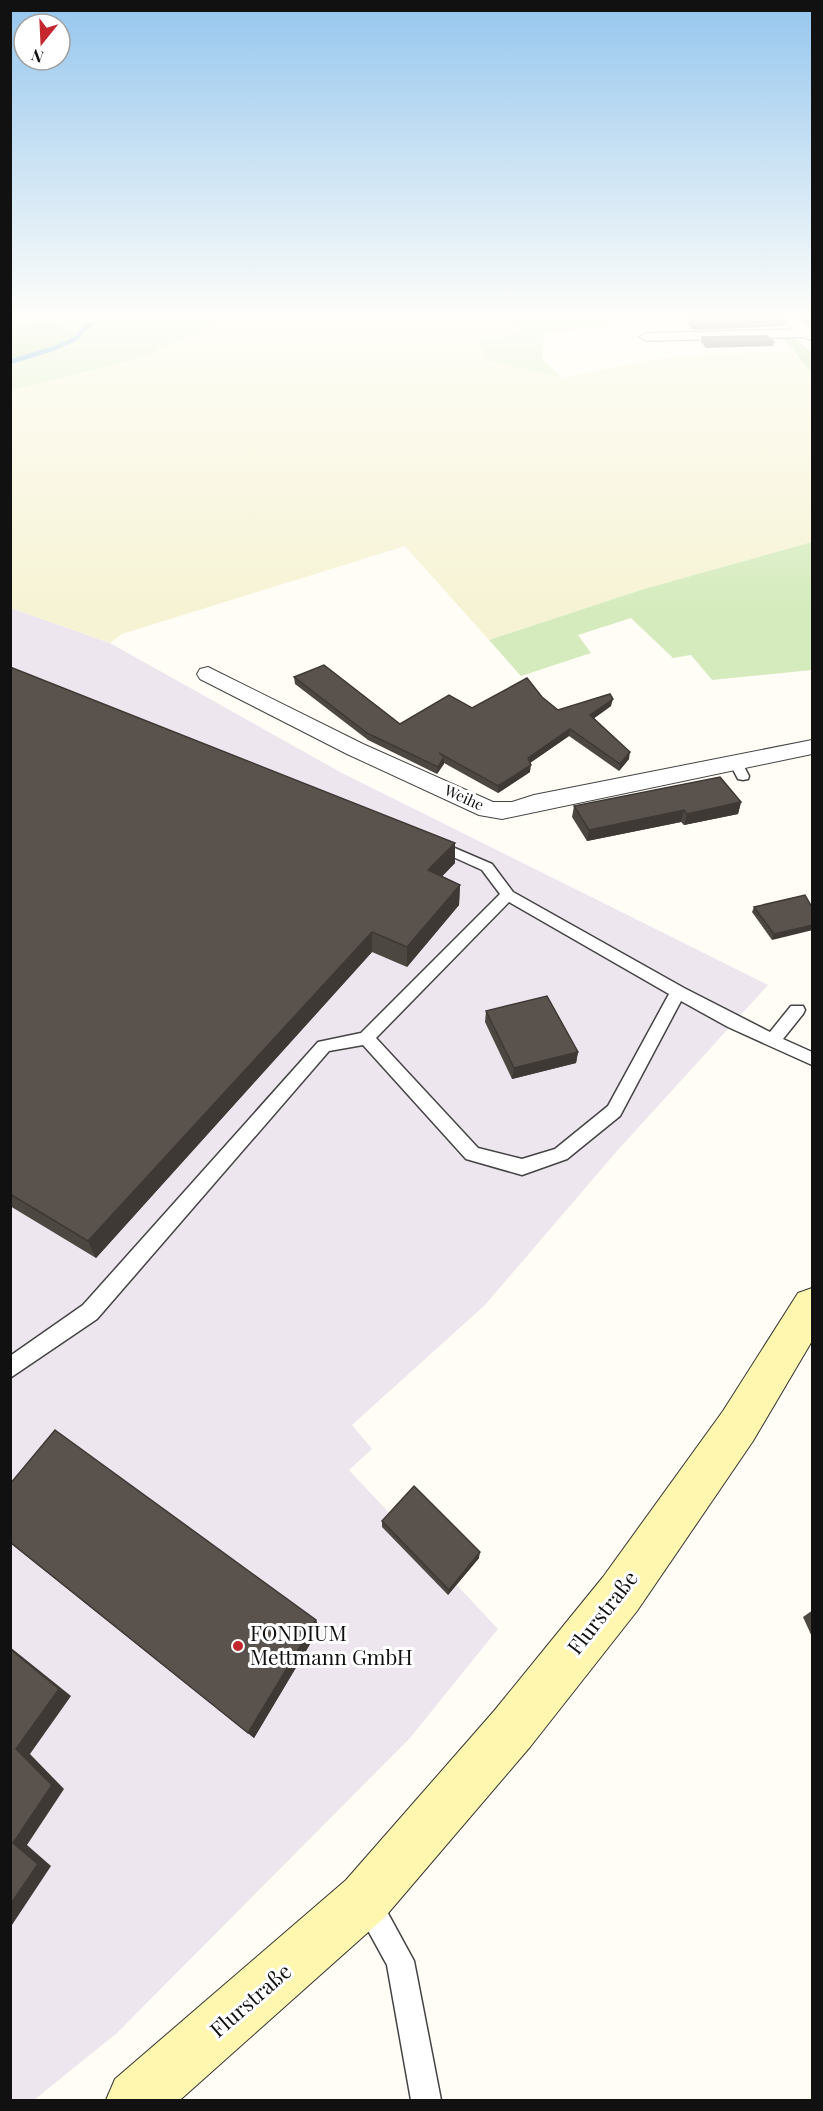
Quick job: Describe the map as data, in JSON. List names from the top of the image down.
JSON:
{
  "streets": {
    "main road": ["Flurstraße"],
    "street": ["Weihe"]
  },
  "places": ["FONDIUM Mettmann GmbH"],
  "north": "bottom"
}
